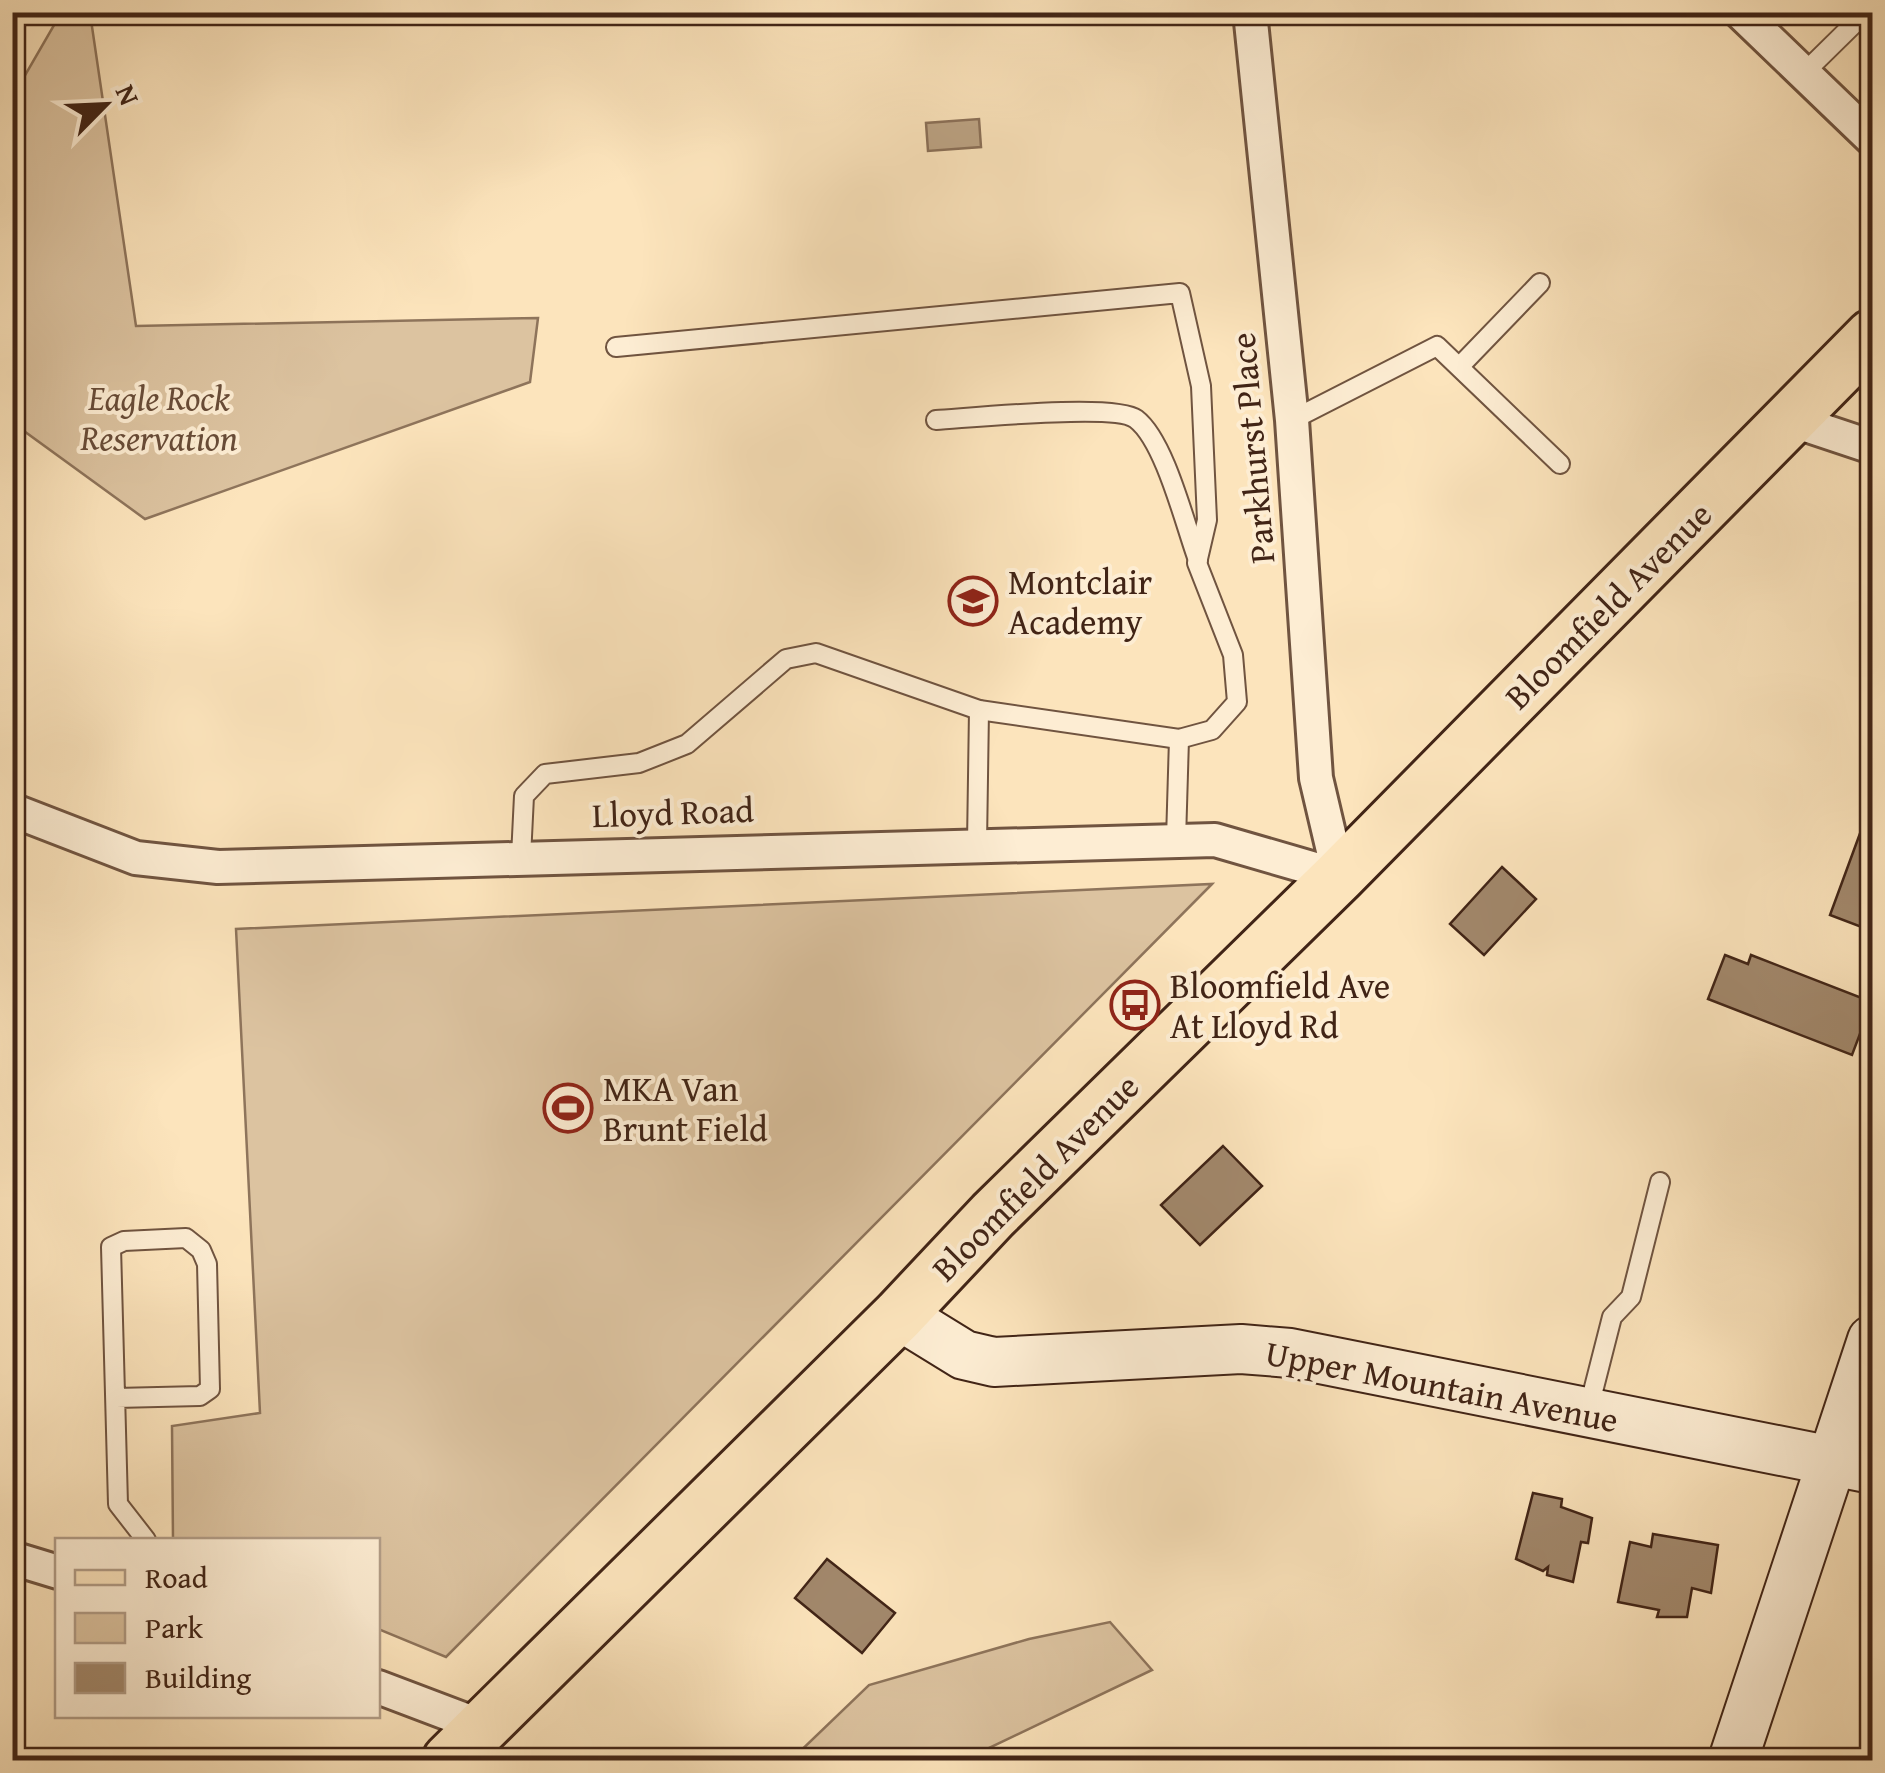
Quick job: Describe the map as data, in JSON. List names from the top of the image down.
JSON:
{
  "streets": {
    "main road": ["Bloomfield Avenue"],
    "street": ["Parkhurst Place", "Lloyd Road", "Upper Mountain Avenue"]
  },
  "crossings": [
    ["Parkhurst Place", "Bloomfield Avenue"],
    ["Parkhurst Place", "Lloyd Road"],
    ["Bloomfield Avenue", "Lloyd Road"],
    ["Bloomfield Avenue", "Upper Mountain Avenue"]
  ],
  "parks": ["Eagle Rock Reservation"],
  "places": {
    "school or university": ["Montclair Academy"],
    "bus stop": ["Bloomfield Ave At Lloyd Rd"],
    "sports": ["MKA Van Brunt Field"]
  },
  "legend": ["Road", "Park", "Building"],
  "north": "top right"
}
